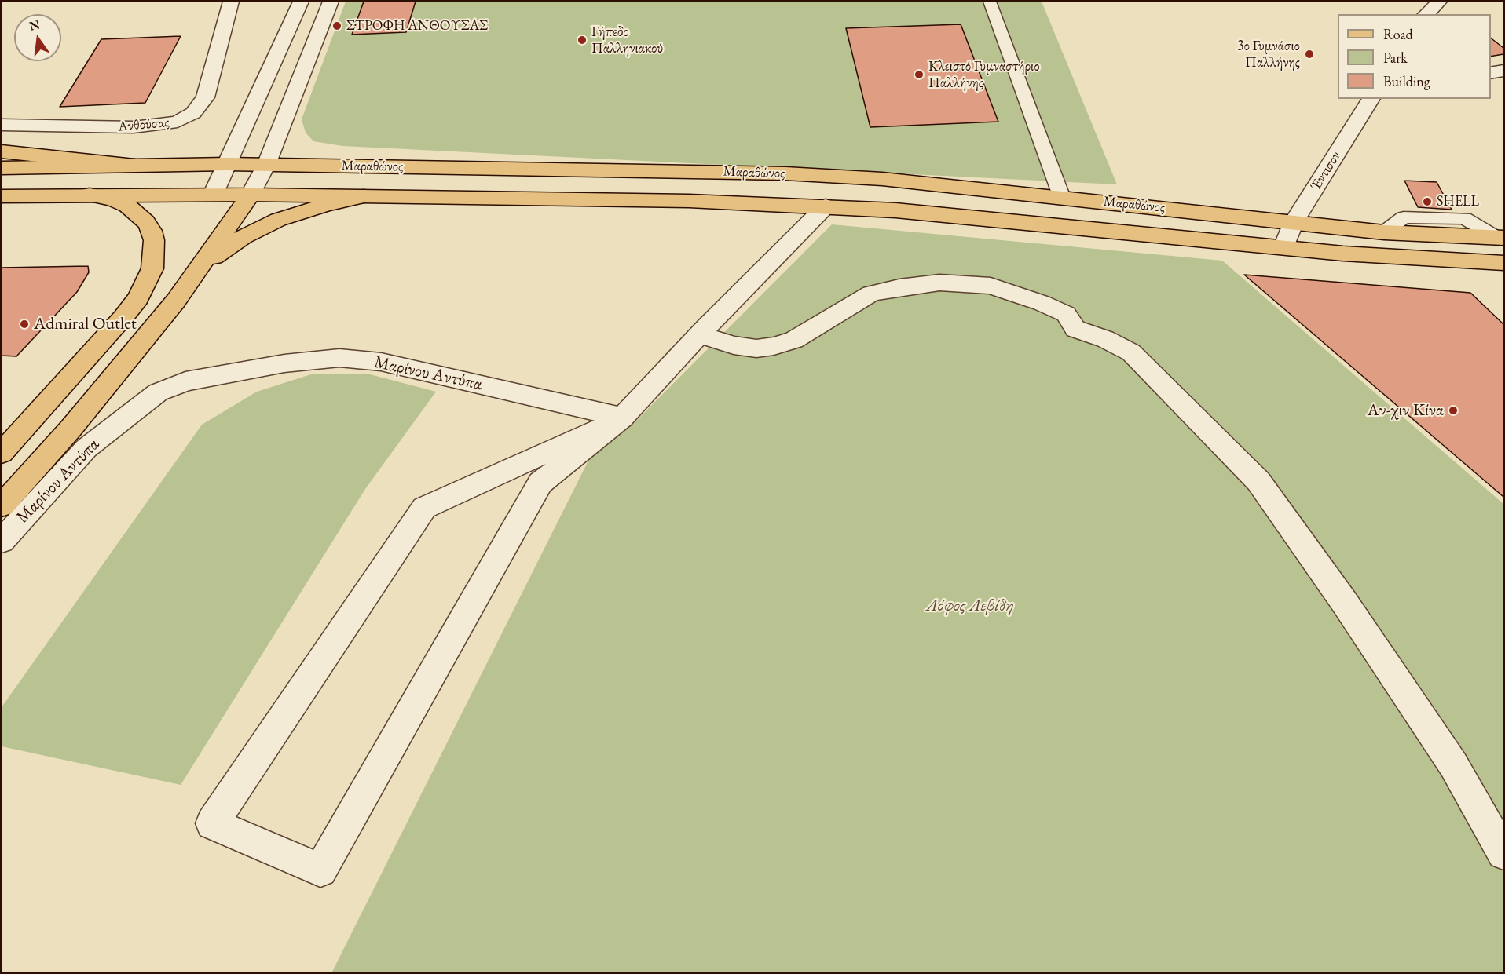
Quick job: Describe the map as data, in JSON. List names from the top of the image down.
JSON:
{
  "streets": {
    "main road": ["Μαραθώνος"],
    "street": ["Ανθούσας", "Έντισον", "Μαρίνου Αντύπα"]
  },
  "crossings": [
    ["Μαραθώνος", "Έντισον"]
  ],
  "parks": ["Λόφος Λεβίδη"],
  "places": [
    "ΣΤΡΟΦΗ ΑΝΘΟΥΣΑΣ",
    "Γήπεδο Παλληνιακού",
    "3ο Γυμνάσιο Παλλήνης",
    "Κλειστό Γυμναστήριο Παλλήνης",
    "SHELL",
    "Admiral Outlet",
    "Αν-χιν Κίνα"
  ],
  "legend": ["Road", "Park", "Building"],
  "north": "top"
}
